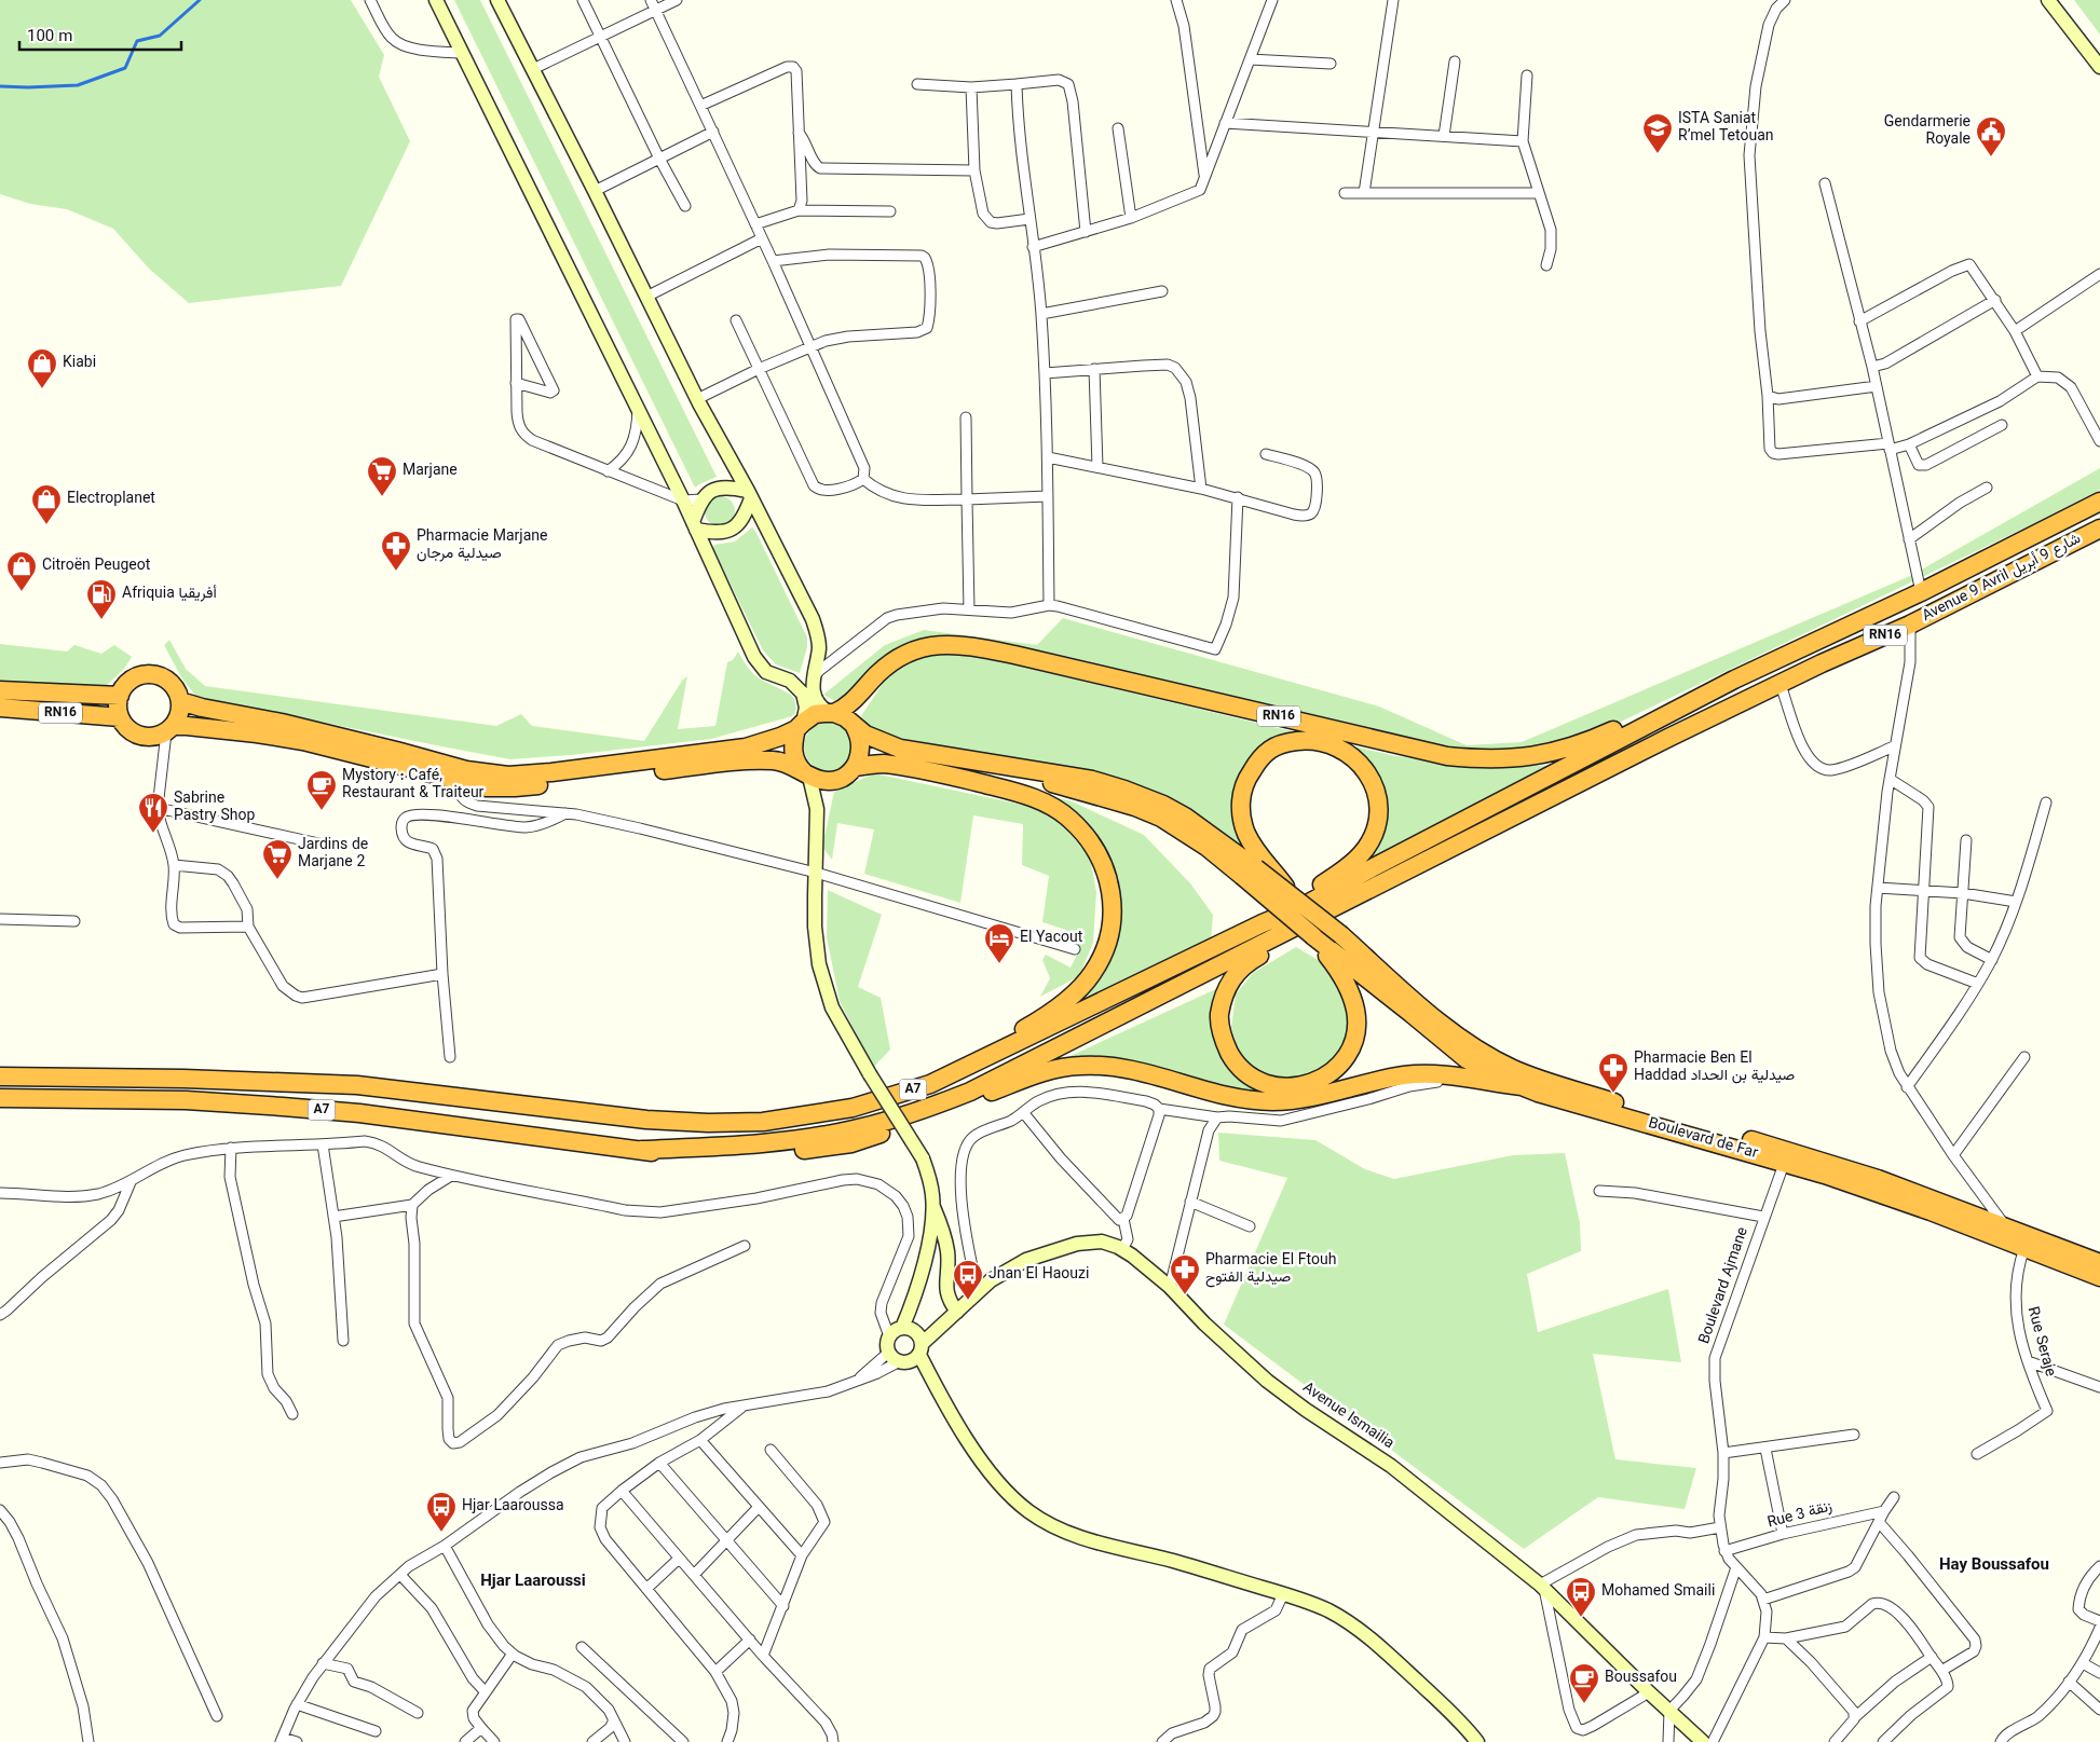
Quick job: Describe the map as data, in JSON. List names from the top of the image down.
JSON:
{
  "streets": {
    "highway": [
      "Avenue 9 Avril شارع 9 أبريل",
      "RN16",
      "A7",
      "Boulevard de Far"
    ],
    "street": [
      "Boulevard Ajmane",
      "Rue Seraje",
      "Avenue Ismailia",
      "Rue 3 زنقة"
    ]
  },
  "crossings": [
    ["Avenue 9 Avril شارع 9 أبريل", "RN16"],
    ["Avenue 9 Avril شارع 9 أبريل", "A7"],
    ["RN16", "A7"],
    ["RN16", "Boulevard de Far"],
    ["Boulevard de Far", "Boulevard Ajmane"],
    ["Boulevard de Far", "Rue Seraje"],
    ["Boulevard Ajmane", "Rue 3 زنقة"]
  ],
  "districts": ["Hay Boussafou", "Hjar Laaroussi"],
  "places": {
    "school or university": ["ISTA Saniat R’mel Tetouan"],
    "public building": ["Gendarmerie Royale"],
    "shop": ["Kiabi", "Electroplanet", "Citroën Peugeot"],
    "supermarket": ["Marjane", "Jardins de Marjane 2"],
    "pharmacy": ["Pharmacie Marjane صيدلية مرجان", "Pharmacie Ben El Haddad صيدلية بن الحداد", "Pharmacie El Ftouh صيدلية الفتوح"],
    "fuel station": ["Afriquia أفريقيا"],
    "cafe": ["Mystory : Café, Restaurant & Traiteur", "Boussafou"],
    "restaurant": ["Sabrine Pastry Shop"],
    "hotel": ["El Yacout"],
    "bus stop": ["Jnan El Haouzi", "Hjar Laaroussa", "Mohamed Smaili"]
  },
  "scale_bar": "100 m"
}
